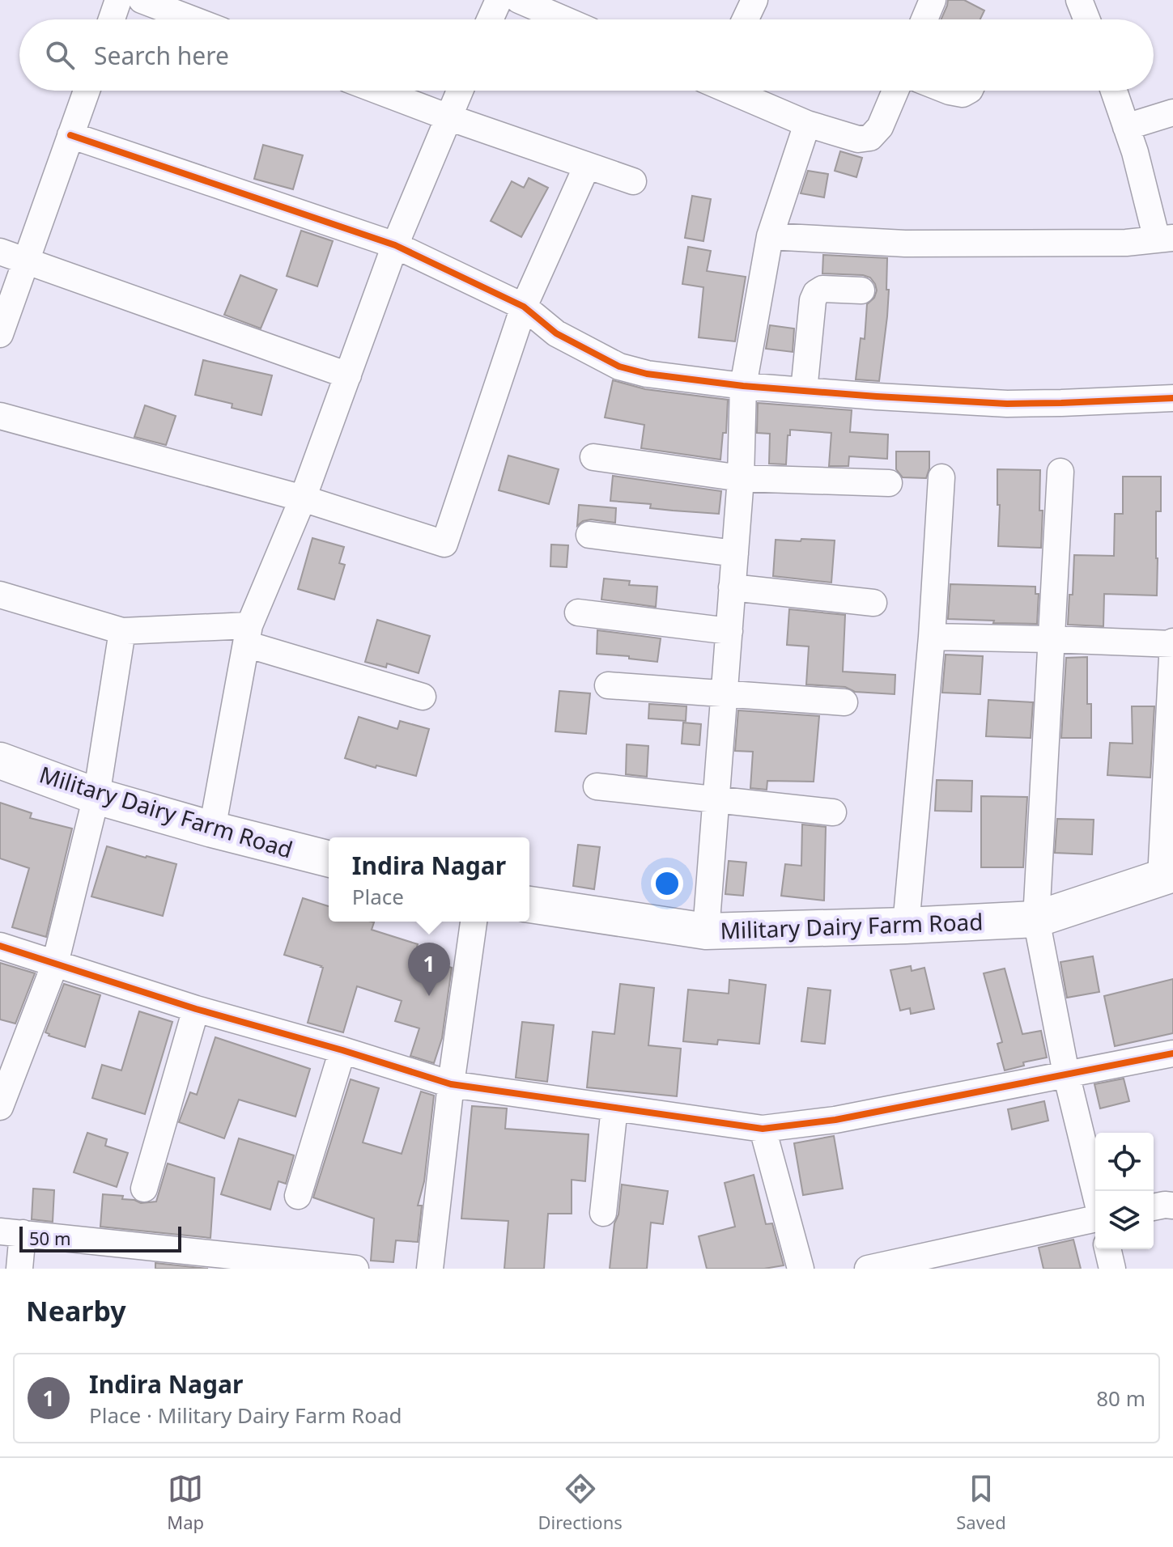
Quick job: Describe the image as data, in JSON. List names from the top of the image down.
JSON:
{
  "streets": {
    "main road": ["Military Dairy Farm Road"]
  },
  "scale_bar": "50 m",
  "page": {
    "search": "Search here",
    "popup": ["Indira Nagar", "Place"],
    "pins": "1",
    "scale": "50 m",
    "heading": "Nearby",
    "list": [
      {
        "mark": "1",
        "name": "Indira Nagar",
        "note": "Place · Military Dairy Farm Road",
        "value": "80 m"
      }
    ],
    "nav": ["Map", "Directions", "Saved"]
  }
}
